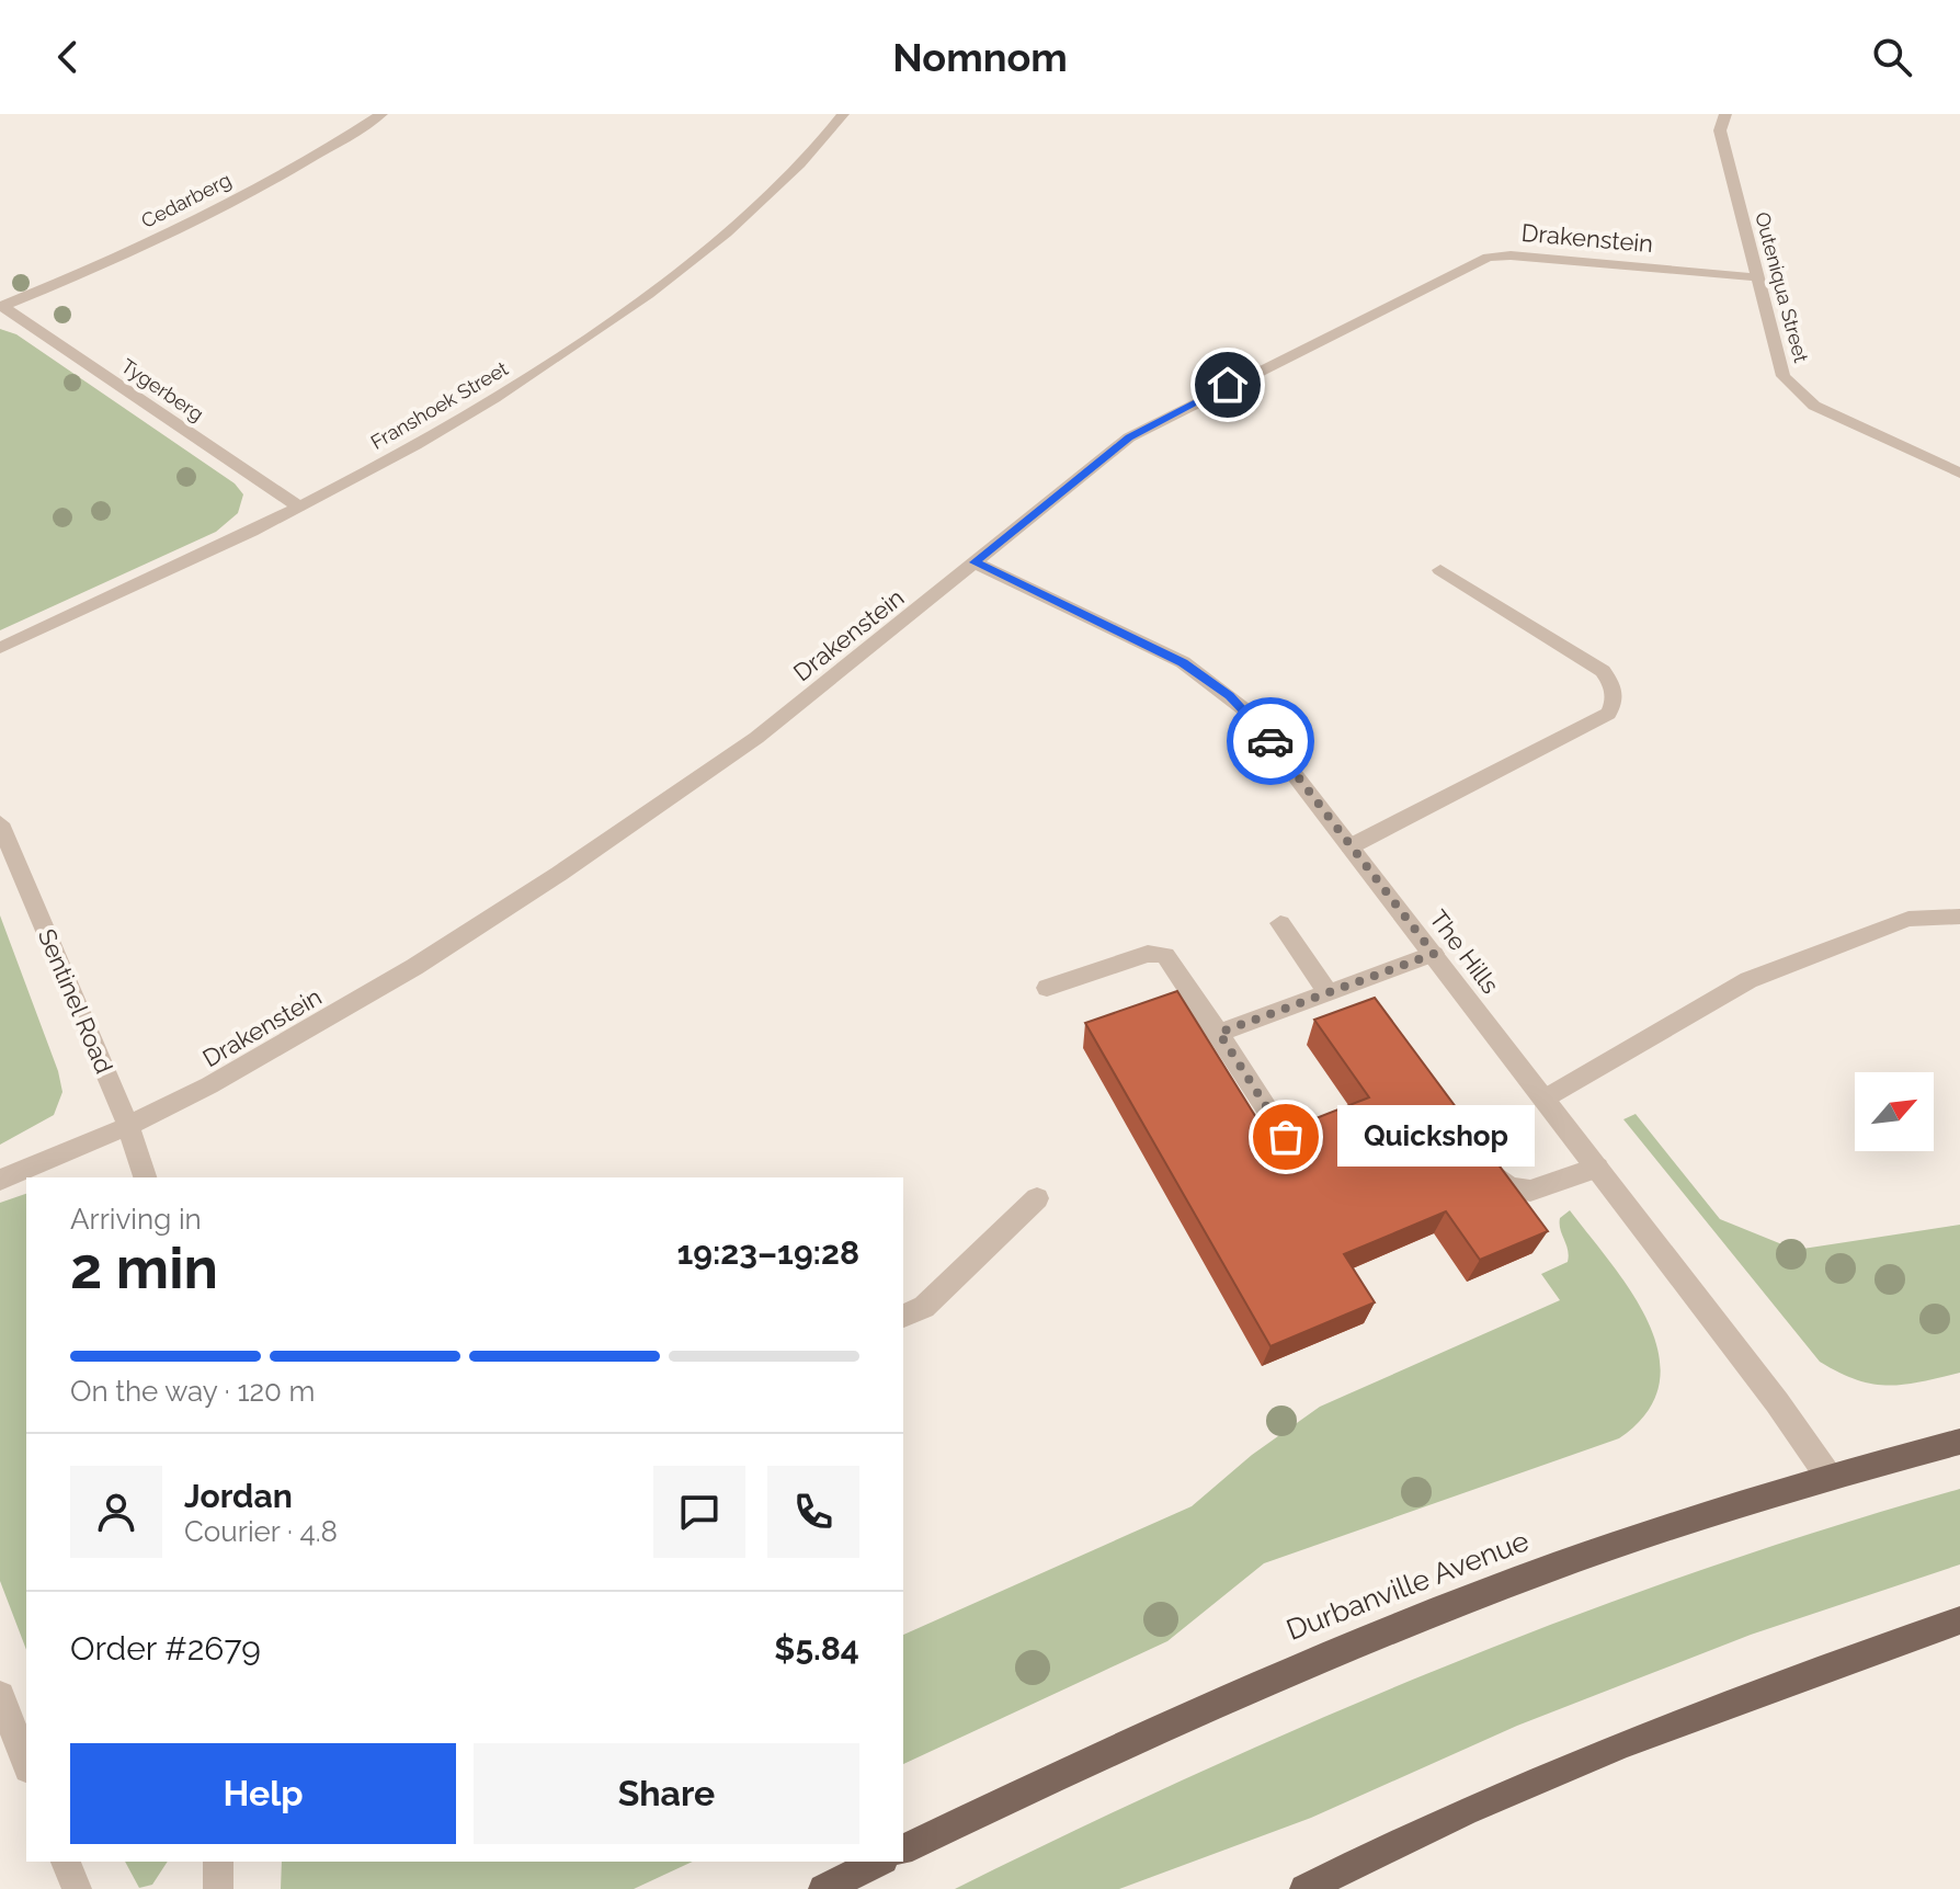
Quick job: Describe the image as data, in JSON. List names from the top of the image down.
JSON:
{
  "streets": {
    "main road": ["Durbanville Avenue"],
    "street": [
      "Cedarberg",
      "Drakenstein",
      "Outeniqua Street",
      "Tygerberg",
      "Franshoek Street",
      "The Hills",
      "Sentinel Road"
    ]
  },
  "crossings": [
    ["Cedarberg", "Tygerberg"],
    ["Drakenstein", "Outeniqua Street"],
    ["Drakenstein", "The Hills"],
    ["Drakenstein", "Sentinel Road"],
    ["Tygerberg", "Franshoek Street"],
    ["The Hills", "Durbanville Avenue"]
  ],
  "places": ["Quickshop"],
  "north": "top right",
  "page": {
    "header": "Nomnom",
    "bubble": "Quickshop",
    "heading": ["2 min", "Arriving in", "19:23–19:28"],
    "panel": [
      "Jordan",
      "Courier · 4.8",
      "Order #2679",
      "$5.84"
    ],
    "bar": "On the way · 120 m",
    "buttons": ["Help", "Share"]
  }
}
